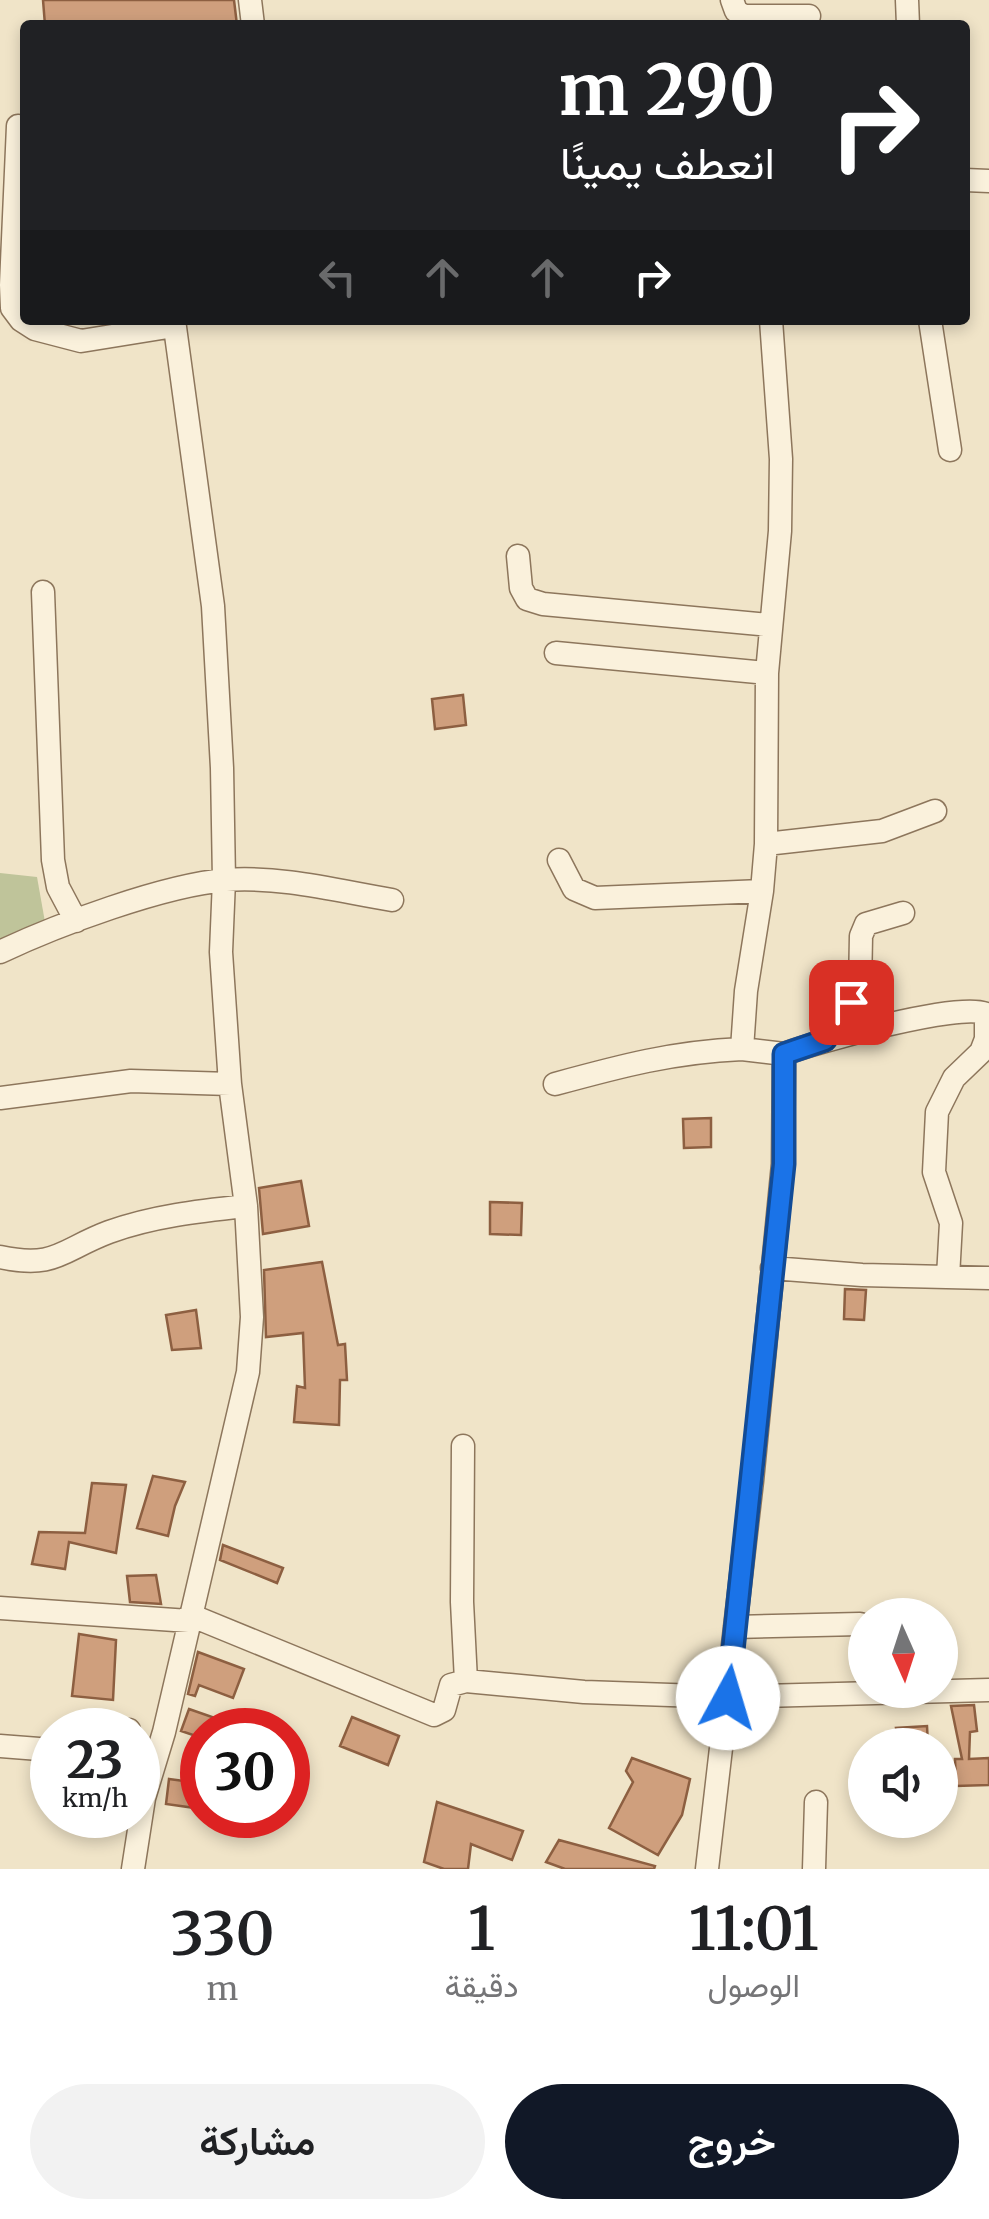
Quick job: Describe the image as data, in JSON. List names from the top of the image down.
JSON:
{
  "north": "bottom",
  "page": {
    "turn": ["290 m", "انعطف يمينًا"],
    "speed": "23 km/h",
    "limit": "30",
    "eta": [
      "11:01",
      "الوصول",
      "1",
      "دقيقة",
      "330",
      "m"
    ],
    "buttons": ["خروج", "مشاركة"]
  }
}
